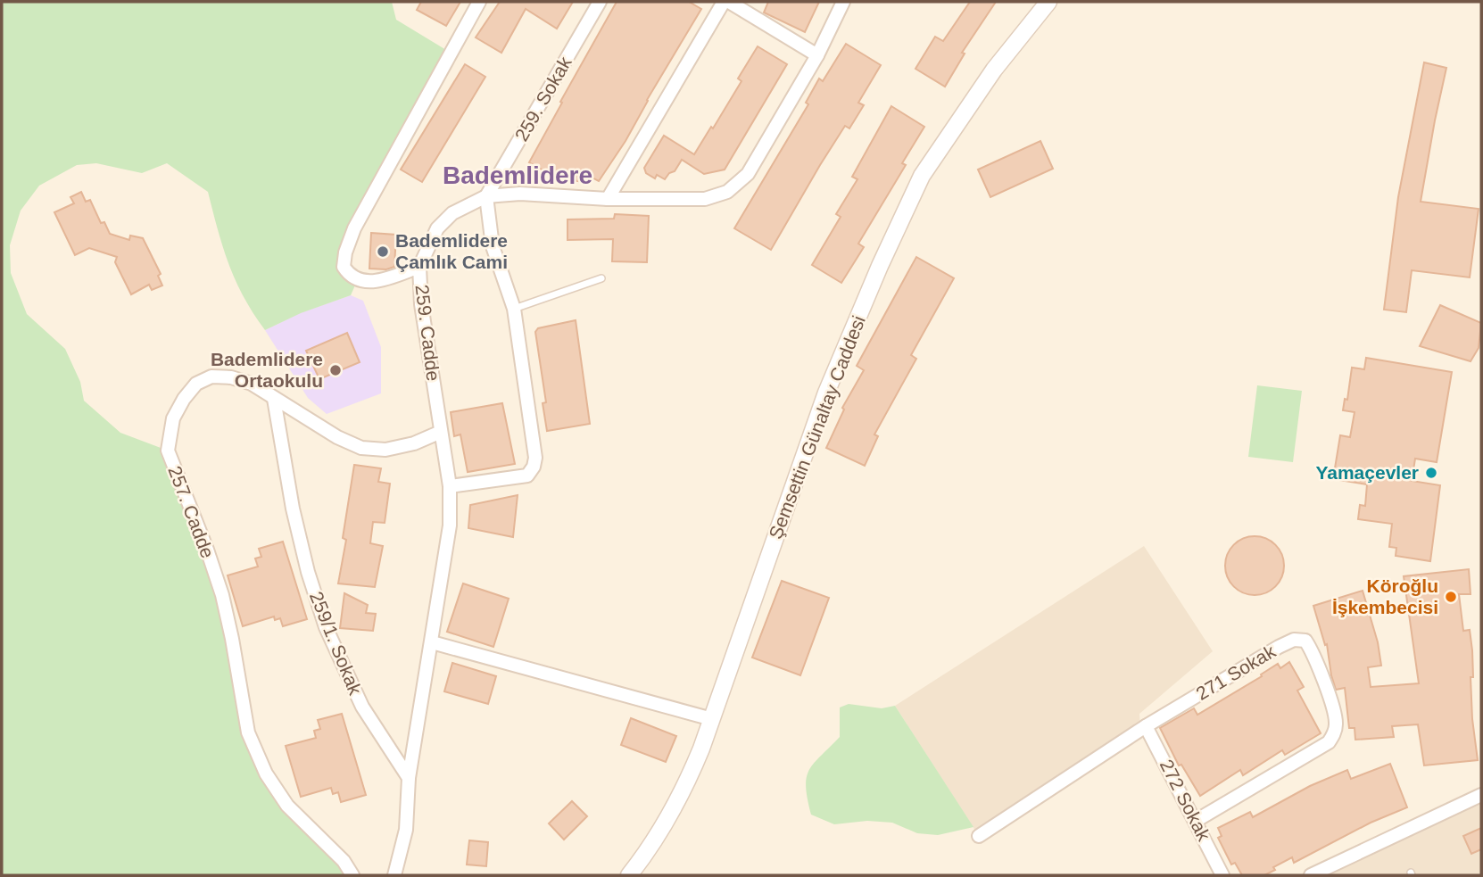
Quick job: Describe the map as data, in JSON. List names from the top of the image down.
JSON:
{
  "streets": {
    "street": [
      "259. Sokak",
      "259. Cadde",
      "Şemsettin Günaltay Caddesi",
      "257. Cadde",
      "259/1. Sokak",
      "271 Sokak",
      "272 Sokak"
    ]
  },
  "crossings": [
    ["259. Cadde", "257. Cadde"],
    ["259. Cadde", "259/1. Sokak"],
    ["257. Cadde", "259/1. Sokak"],
    ["271 Sokak", "272 Sokak"]
  ],
  "districts": ["Bademlidere"],
  "places": [
    "Bademlidere Çamlık Cami",
    "Bademlidere Ortaokulu",
    "Yamaçevler",
    "Köroğlu İşkembecisi"
  ]
}
